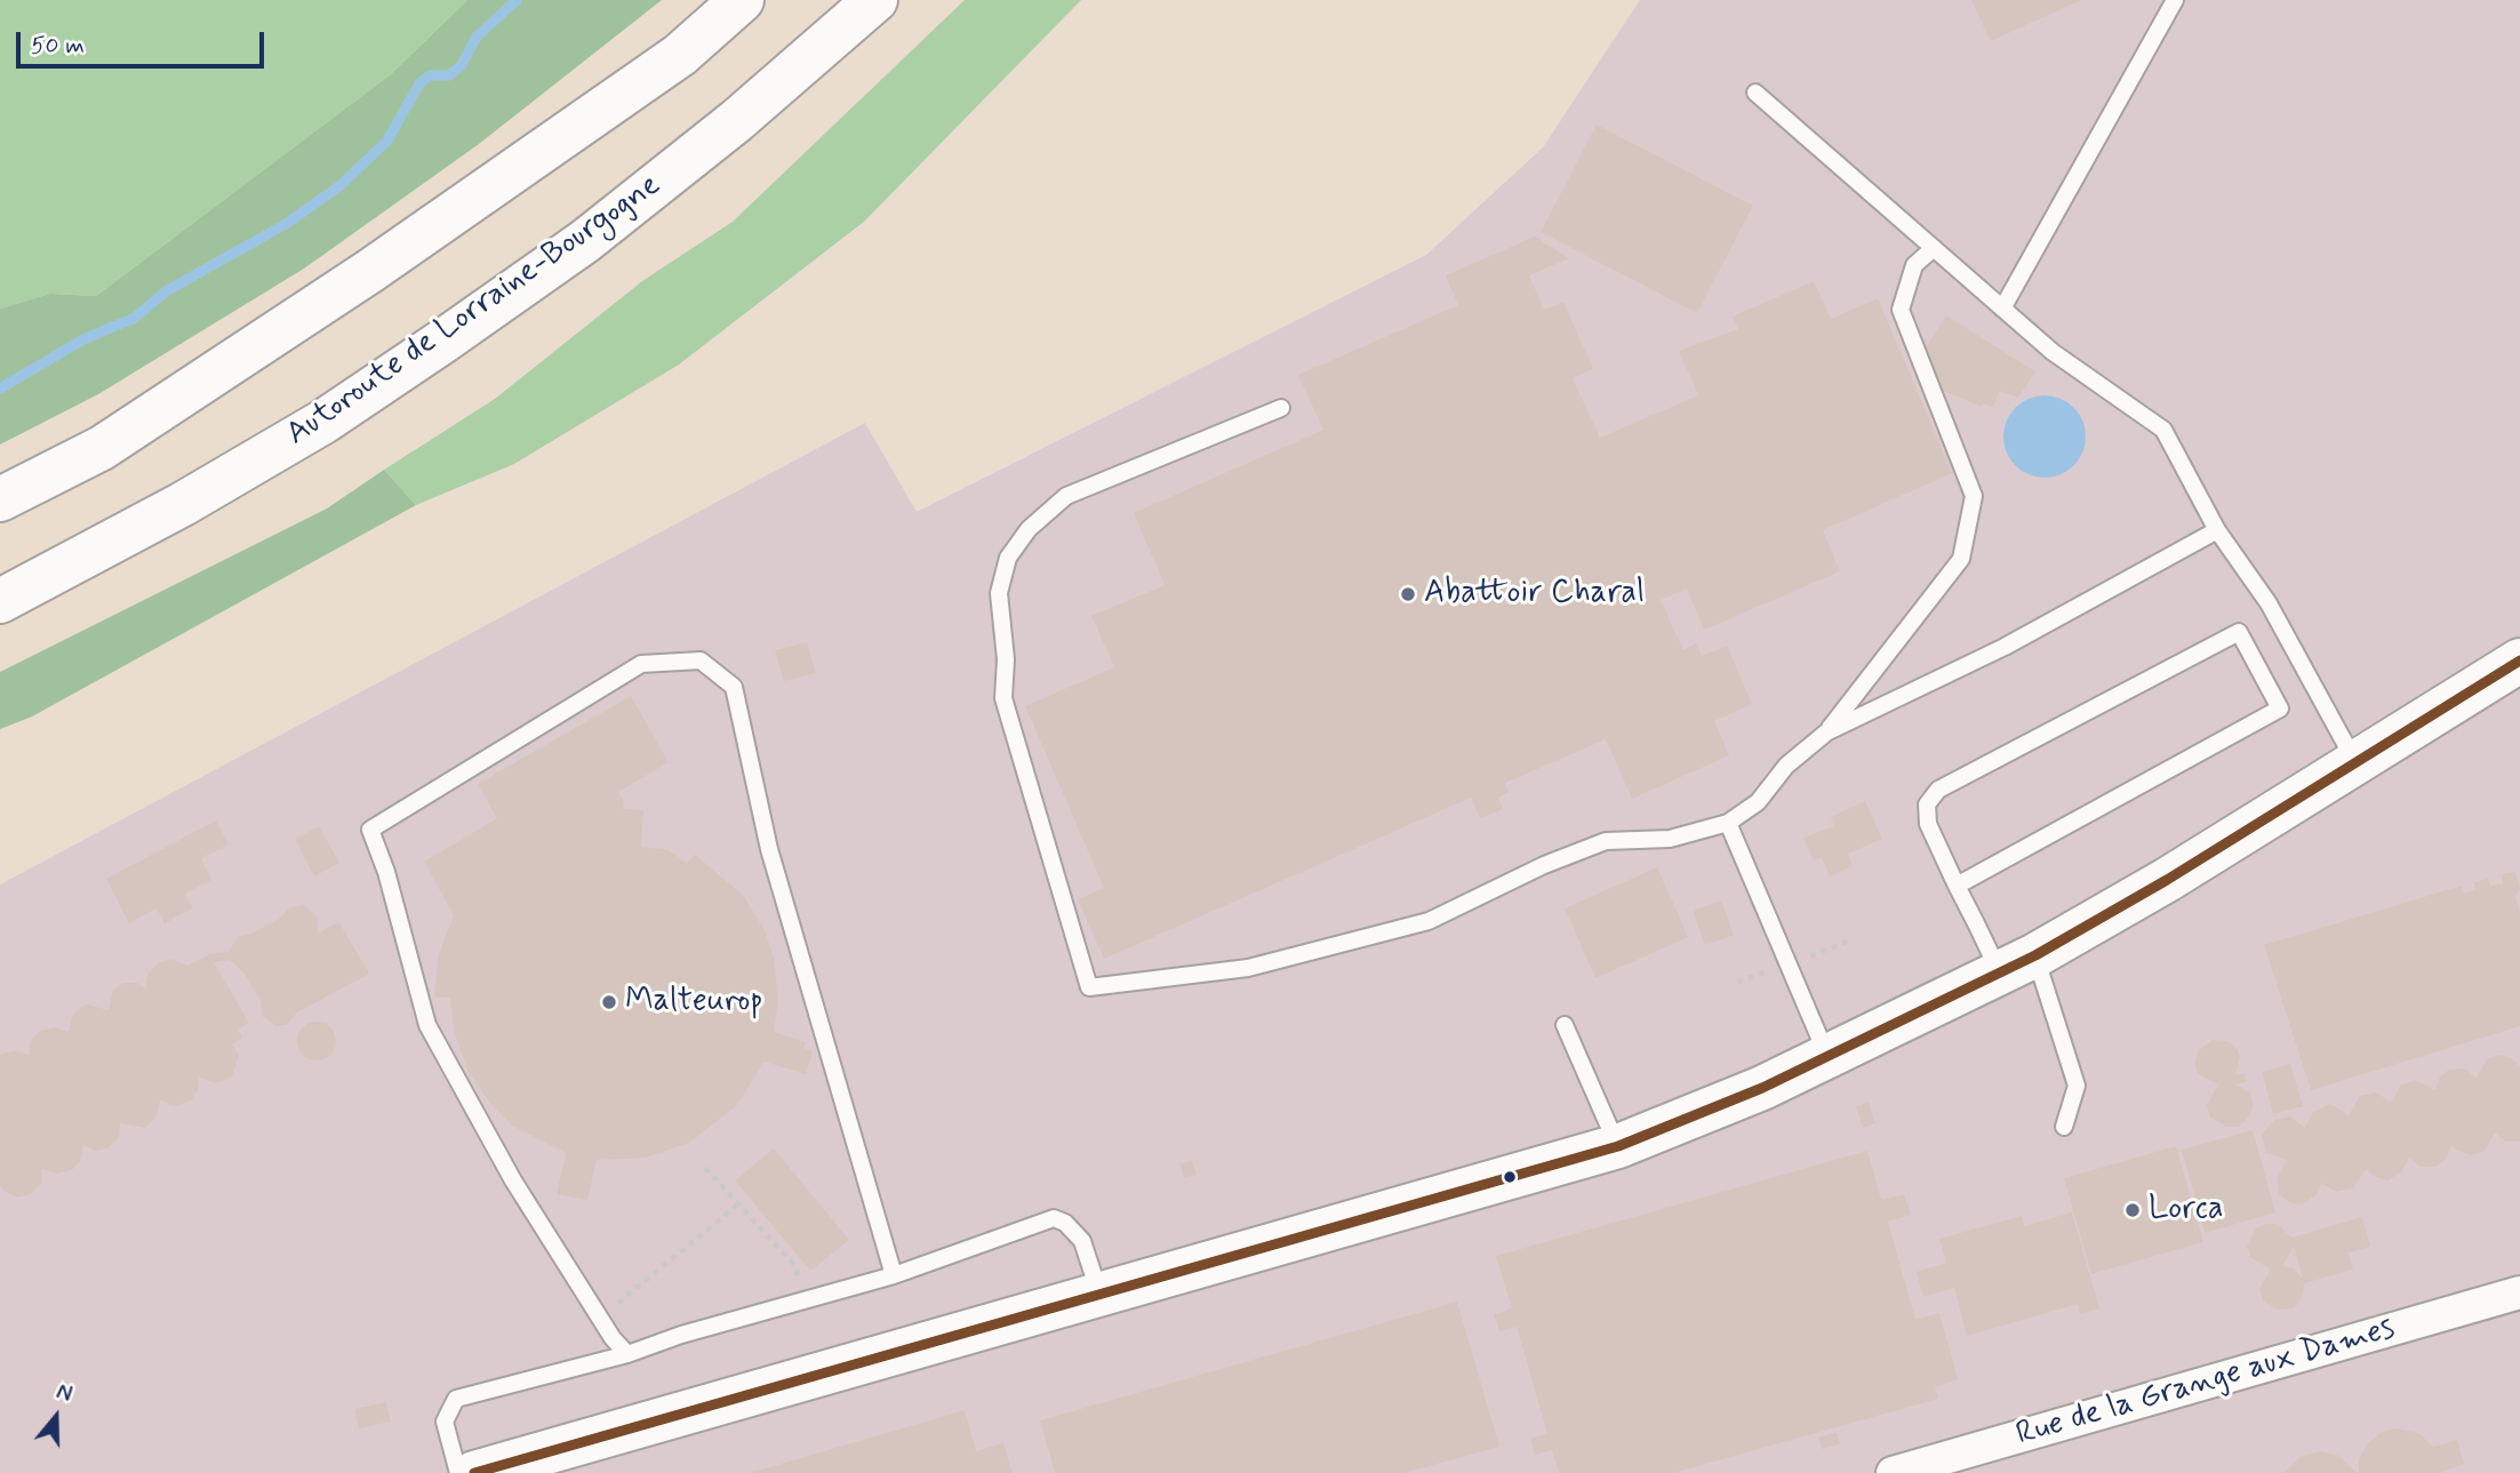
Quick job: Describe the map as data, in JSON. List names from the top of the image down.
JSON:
{
  "streets": {
    "main road": ["Autoroute de Lorraine-Bourgogne"],
    "street": ["Rue de la Grange aux Dames"]
  },
  "places": ["Abattoir Charal", "Malteurop", "Lorca"],
  "scale_bar": "50 m",
  "north": "top"
}
